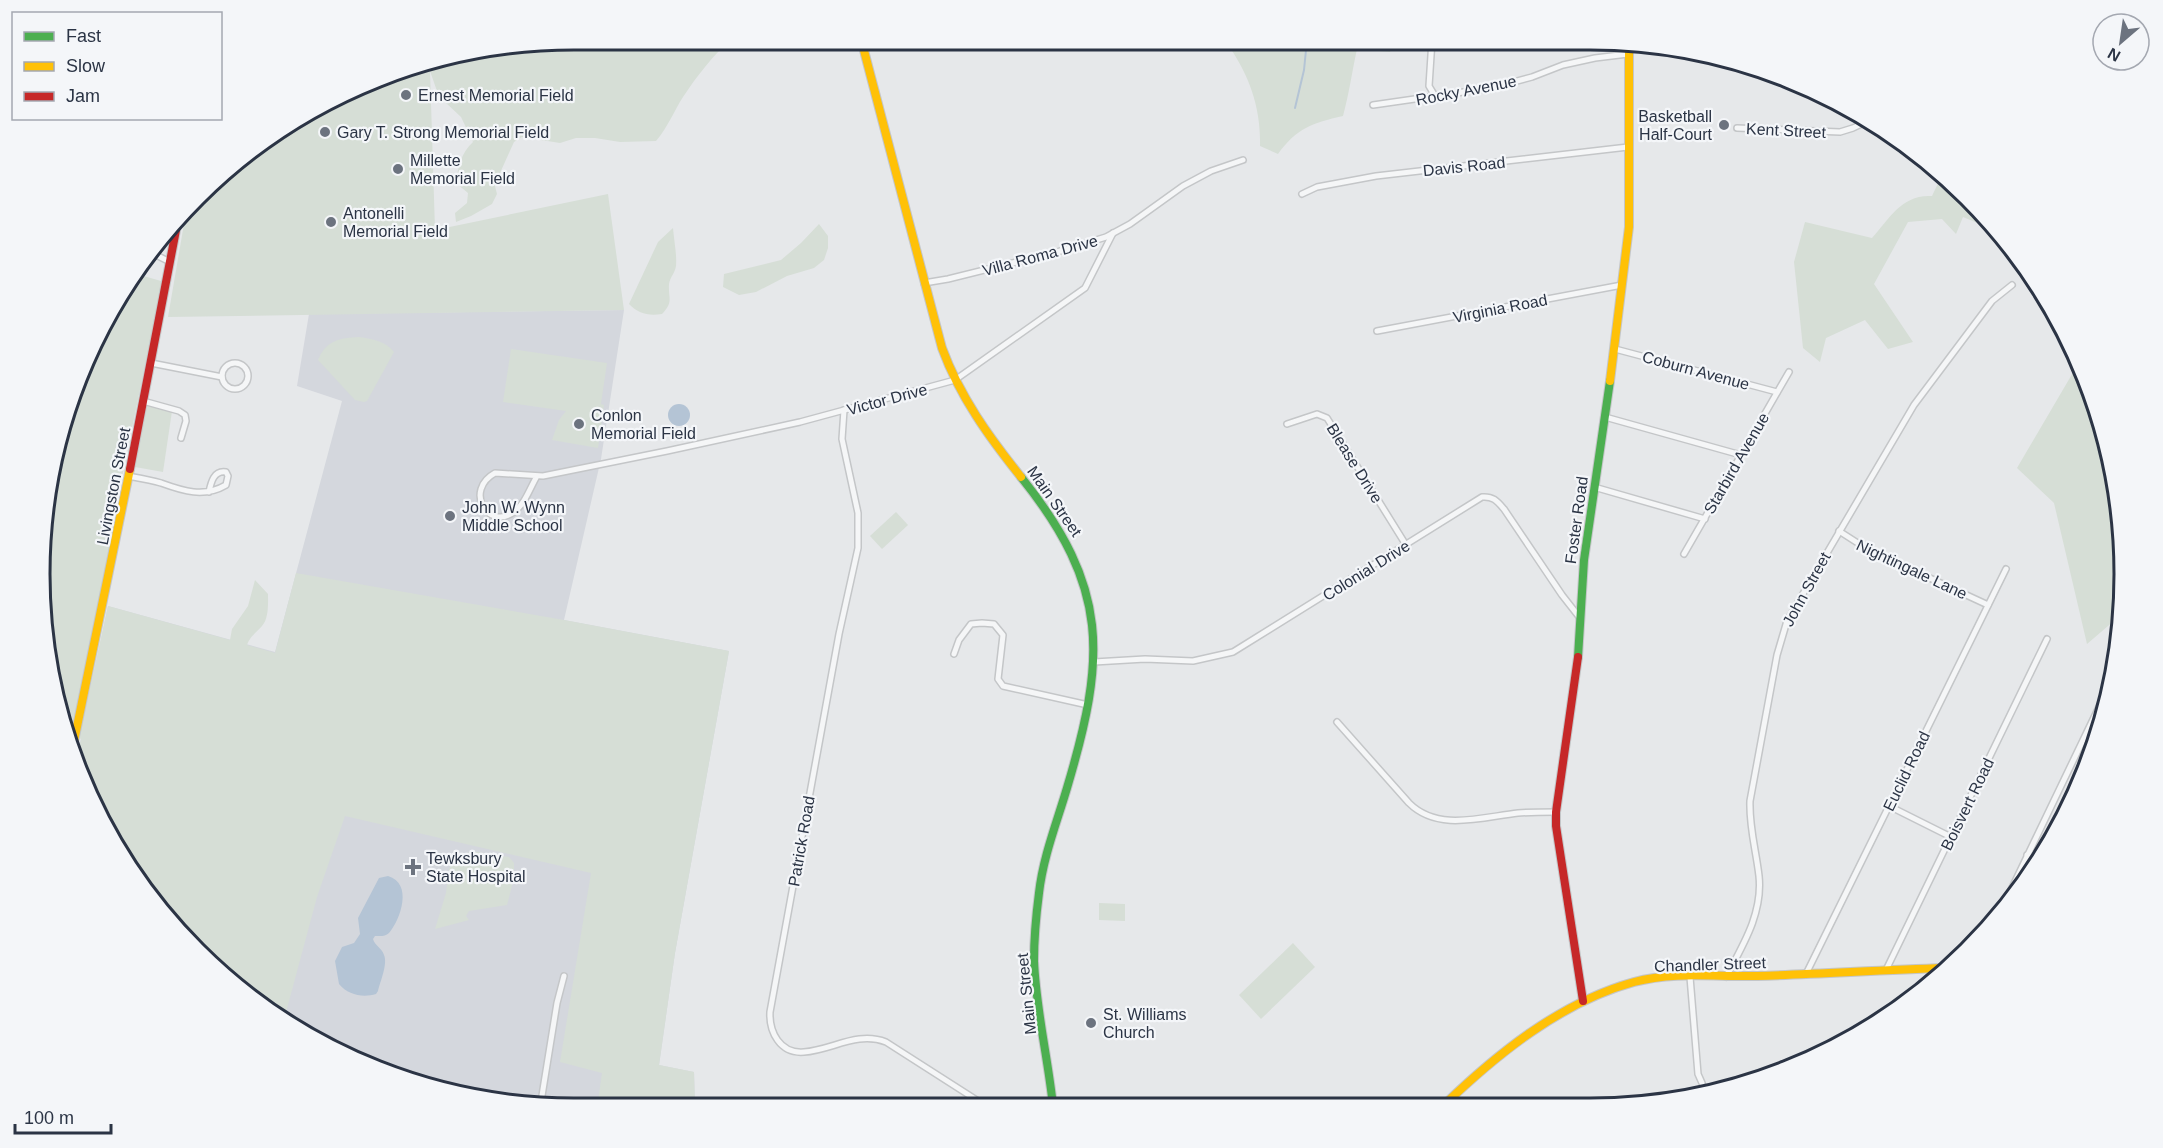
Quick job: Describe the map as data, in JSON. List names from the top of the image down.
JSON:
{
  "streets": {
    "main road": [
      "Livingston Street",
      "Main Street",
      "Foster Road",
      "Chandler Street"
    ],
    "street": [
      "Rocky Avenue",
      "Kent Street",
      "Davis Road",
      "Villa Roma Drive",
      "Virginia Road",
      "Coburn Avenue",
      "Victor Drive",
      "Blease Drive",
      "Starbird Avenue",
      "Nightingale Lane",
      "Colonial Drive",
      "John Street",
      "Euclid Road",
      "Boisvert Road",
      "Patrick Road"
    ]
  },
  "crossings": [
    ["Rocky Avenue", "Foster Road"],
    ["Davis Road", "Foster Road"],
    ["Villa Roma Drive", "Victor Drive"],
    ["Villa Roma Drive", "Main Street"],
    ["Virginia Road", "Foster Road"],
    ["Coburn Avenue", "Starbird Avenue"],
    ["Coburn Avenue", "Foster Road"],
    ["Victor Drive", "Main Street"],
    ["Victor Drive", "Patrick Road"],
    ["Blease Drive", "Colonial Drive"],
    ["Main Street", "Colonial Drive"],
    ["Foster Road", "Colonial Drive"],
    ["Foster Road", "Chandler Street"],
    ["Nightingale Lane", "John Street"],
    ["Nightingale Lane", "Euclid Road"],
    ["John Street", "Chandler Street"],
    ["Euclid Road", "Chandler Street"],
    ["Boisvert Road", "Chandler Street"]
  ],
  "places": {
    "other": [
      "Ernest Memorial Field",
      "Basketball Half-Court",
      "Gary T. Strong Memorial Field",
      "Millette Memorial Field",
      "Antonelli Memorial Field",
      "Conlon Memorial Field",
      "John W. Wynn Middle School",
      "St. Williams Church"
    ],
    "health": ["Tewksbury State Hospital"]
  },
  "legend": ["Fast", "Slow", "Jam"],
  "scale_bar": "100 m",
  "north": "bottom left"
}
